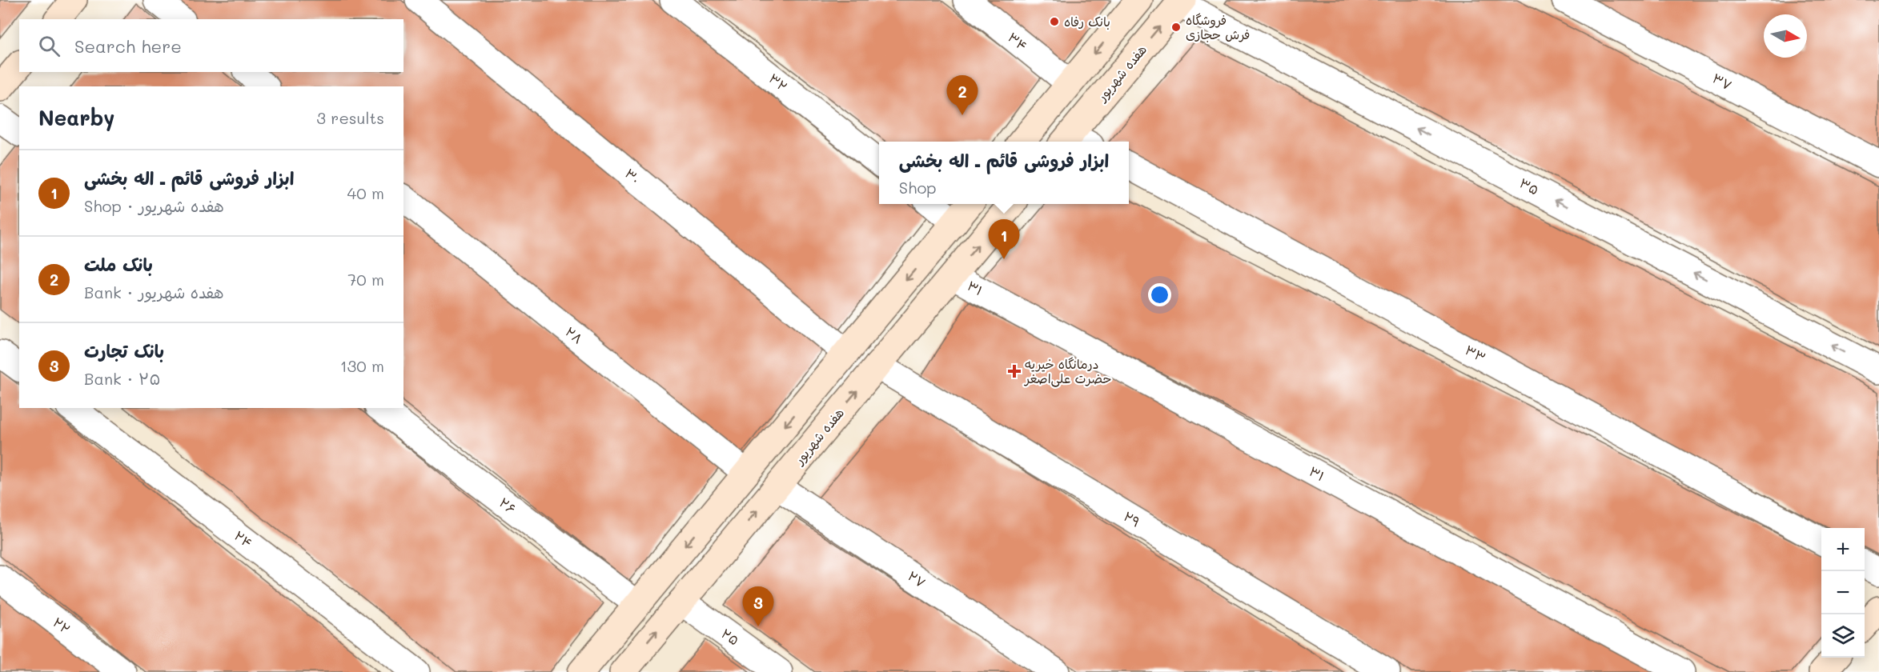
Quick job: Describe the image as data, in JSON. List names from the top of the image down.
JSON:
{
  "streets": {
    "main road": ["هفده شهریور"],
    "street": [
      "۳۴",
      "۳۷",
      "۳۲",
      "۳۰",
      "۳۵",
      "۳۱",
      "۲۸",
      "۳۳",
      "۲۶",
      "۲۹",
      "۲۴",
      "۲۷",
      "۲۲",
      "۲۵"
    ]
  },
  "crossings": [
    ["هفده شهریور", "۳۵"],
    ["هفده شهریور", "۳۱"],
    ["هفده شهریور", "۲۹"],
    ["هفده شهریور", "۲۷"],
    ["هفده شهریور", "۲۵"]
  ],
  "one_way": ["۳۵"],
  "places": {
    "other": ["بانک رفاه", "فروشگاه فرش حجازی"],
    "health": ["درمانگاه خیریه حضرت علی‌اصغر"]
  },
  "north": "right",
  "page": {
    "search": "Search here",
    "pins": ["2", "1", "3"],
    "heading": ["Nearby", "3 results"],
    "popup": ["ابزار فروشی قائم ـ اله بخشی", "Shop"],
    "list": [
      {
        "mark": "1",
        "name": "ابزار فروشی قائم ـ اله بخشی",
        "note": "Shop · هفده شهریور",
        "value": "40 m"
      },
      {
        "mark": "2",
        "name": "بانک ملت",
        "note": "Bank · هفده شهریور",
        "value": "70 m"
      },
      {
        "mark": "3",
        "name": "بانک تجارت",
        "note": "Bank · ۲۵",
        "value": "130 m"
      }
    ],
    "map_buttons": ["+", "−"]
  }
}
